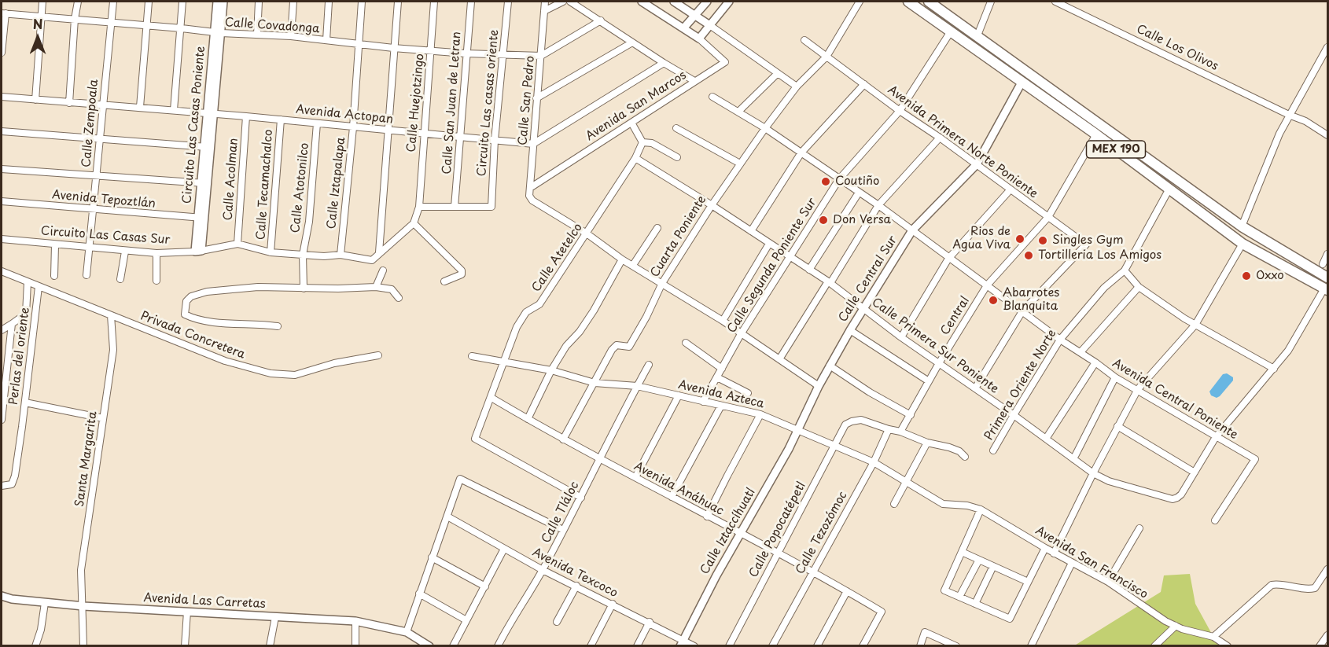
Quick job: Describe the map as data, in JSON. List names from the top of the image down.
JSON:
{
  "streets": {
    "main road": ["MEX 190"],
    "street": [
      "Calle Covadonga",
      "Calle Los Olivos",
      "Calle San Pedro",
      "Calle Huejotzingo",
      "Calle San Juan de Letran",
      "Circuito Las casas oriente",
      "Avenida San Marcos",
      "Avenida Actopan",
      "Calle Zempoala",
      "Circuito Las Casas Poniente",
      "Avenida Primera Norte Poniente",
      "Calle Acolman",
      "Calle Iztapalapa",
      "Calle Tecamachalco",
      "Calle Atotonilco",
      "Avenida Tepoztlán",
      "Circuito Las Casas Sur",
      "Cuarta Poniente",
      "Calle Atetelco",
      "Calle Segunda Poniente Sur",
      "Calle Central Sur",
      "Central",
      "Privada Concretera",
      "Calle Primera Sur Poniente",
      "Perlas del oriente",
      "Primera Oriente Norte",
      "Avenida Azteca",
      "Avenida Central Poniente",
      "Santa Margarita",
      "Avenida Anáhuac",
      "Calle Tláloc",
      "Calle Popocatépetl",
      "Calle Iztaccíhuatl",
      "Calle Tezozómoc",
      "Avenida San Francisco",
      "Avenida Texcoco",
      "Avenida Las Carretas"
    ]
  },
  "crossings": [
    ["Calle Covadonga", "Calle San Pedro"],
    ["Calle Covadonga", "Calle Huejotzingo"],
    ["Calle Covadonga", "Calle San Juan de Letran"],
    ["Calle Covadonga", "Circuito Las casas oriente"],
    ["Calle Covadonga", "Calle Zempoala"],
    ["Calle Covadonga", "Circuito Las Casas Poniente"],
    ["Calle Covadonga", "Calle Iztapalapa"],
    ["Calle San Pedro", "Avenida San Marcos"],
    ["Calle San Pedro", "Avenida Actopan"],
    ["Calle San Pedro", "Calle Atetelco"],
    ["Calle Huejotzingo", "Avenida Actopan"],
    ["Calle San Juan de Letran", "Circuito Las casas oriente"],
    ["Calle San Juan de Letran", "Avenida Actopan"],
    ["Circuito Las casas oriente", "Avenida Actopan"],
    ["Avenida Actopan", "Calle Zempoala"],
    ["Avenida Actopan", "Circuito Las Casas Poniente"],
    ["Avenida Actopan", "Calle Acolman"],
    ["Avenida Actopan", "Calle Iztapalapa"],
    ["Avenida Actopan", "Calle Tecamachalco"],
    ["Avenida Actopan", "Calle Atotonilco"],
    ["Calle Zempoala", "Avenida Tepoztlán"],
    ["Calle Zempoala", "Circuito Las Casas Sur"],
    ["Circuito Las Casas Poniente", "Avenida Tepoztlán"],
    ["Circuito Las Casas Poniente", "Circuito Las Casas Sur"],
    ["Avenida Primera Norte Poniente", "Calle Segunda Poniente Sur"],
    ["Avenida Primera Norte Poniente", "Calle Central Sur"],
    ["Avenida Primera Norte Poniente", "Avenida Central Poniente"],
    ["MEX 190", "Calle Segunda Poniente Sur"],
    ["MEX 190", "Calle Central Sur"],
    ["Calle Acolman", "Circuito Las Casas Sur"],
    ["Calle Iztapalapa", "Circuito Las Casas Sur"],
    ["Calle Tecamachalco", "Circuito Las Casas Sur"],
    ["Calle Atotonilco", "Circuito Las Casas Sur"],
    ["Cuarta Poniente", "Calle Primera Sur Poniente"],
    ["Cuarta Poniente", "Avenida Azteca"],
    ["Cuarta Poniente", "Avenida Central Poniente"],
    ["Calle Atetelco", "Calle Primera Sur Poniente"],
    ["Calle Atetelco", "Avenida Azteca"],
    ["Calle Atetelco", "Avenida Anáhuac"],
    ["Calle Atetelco", "Calle Tláloc"],
    ["Calle Segunda Poniente Sur", "Calle Primera Sur Poniente"],
    ["Calle Segunda Poniente Sur", "Avenida Azteca"],
    ["Calle Segunda Poniente Sur", "Avenida Central Poniente"],
    ["Calle Central Sur", "Calle Primera Sur Poniente"],
    ["Calle Central Sur", "Avenida Azteca"],
    ["Calle Central Sur", "Avenida Central Poniente"],
    ["Calle Central Sur", "Calle Iztaccíhuatl"],
    ["Central", "Calle Primera Sur Poniente"],
    ["Central", "Avenida Central Poniente"],
    ["Privada Concretera", "Perlas del oriente"],
    ["Privada Concretera", "Santa Margarita"],
    ["Calle Primera Sur Poniente", "Primera Oriente Norte"],
    ["Primera Oriente Norte", "Avenida Central Poniente"],
    ["Avenida Azteca", "Calle Tláloc"],
    ["Avenida Azteca", "Calle Popocatépetl"],
    ["Avenida Azteca", "Calle Iztaccíhuatl"],
    ["Avenida Azteca", "Calle Tezozómoc"],
    ["Avenida Azteca", "Avenida San Francisco"],
    ["Santa Margarita", "Avenida Las Carretas"],
    ["Avenida Anáhuac", "Calle Tláloc"],
    ["Avenida Anáhuac", "Calle Popocatépetl"],
    ["Avenida Anáhuac", "Calle Iztaccíhuatl"],
    ["Avenida Anáhuac", "Calle Tezozómoc"],
    ["Calle Tláloc", "Avenida Texcoco"],
    ["Calle Popocatépetl", "Calle Tezozómoc"],
    ["Calle Iztaccíhuatl", "Avenida Texcoco"]
  ],
  "places": [
    "Coutiño",
    "Don Versa",
    "Rios de Agua Viva",
    "Singles Gym",
    "Tortilleria Los Amigos",
    "Oxxo",
    "Abarrotes Blanquita"
  ],
  "north": "top"
}
